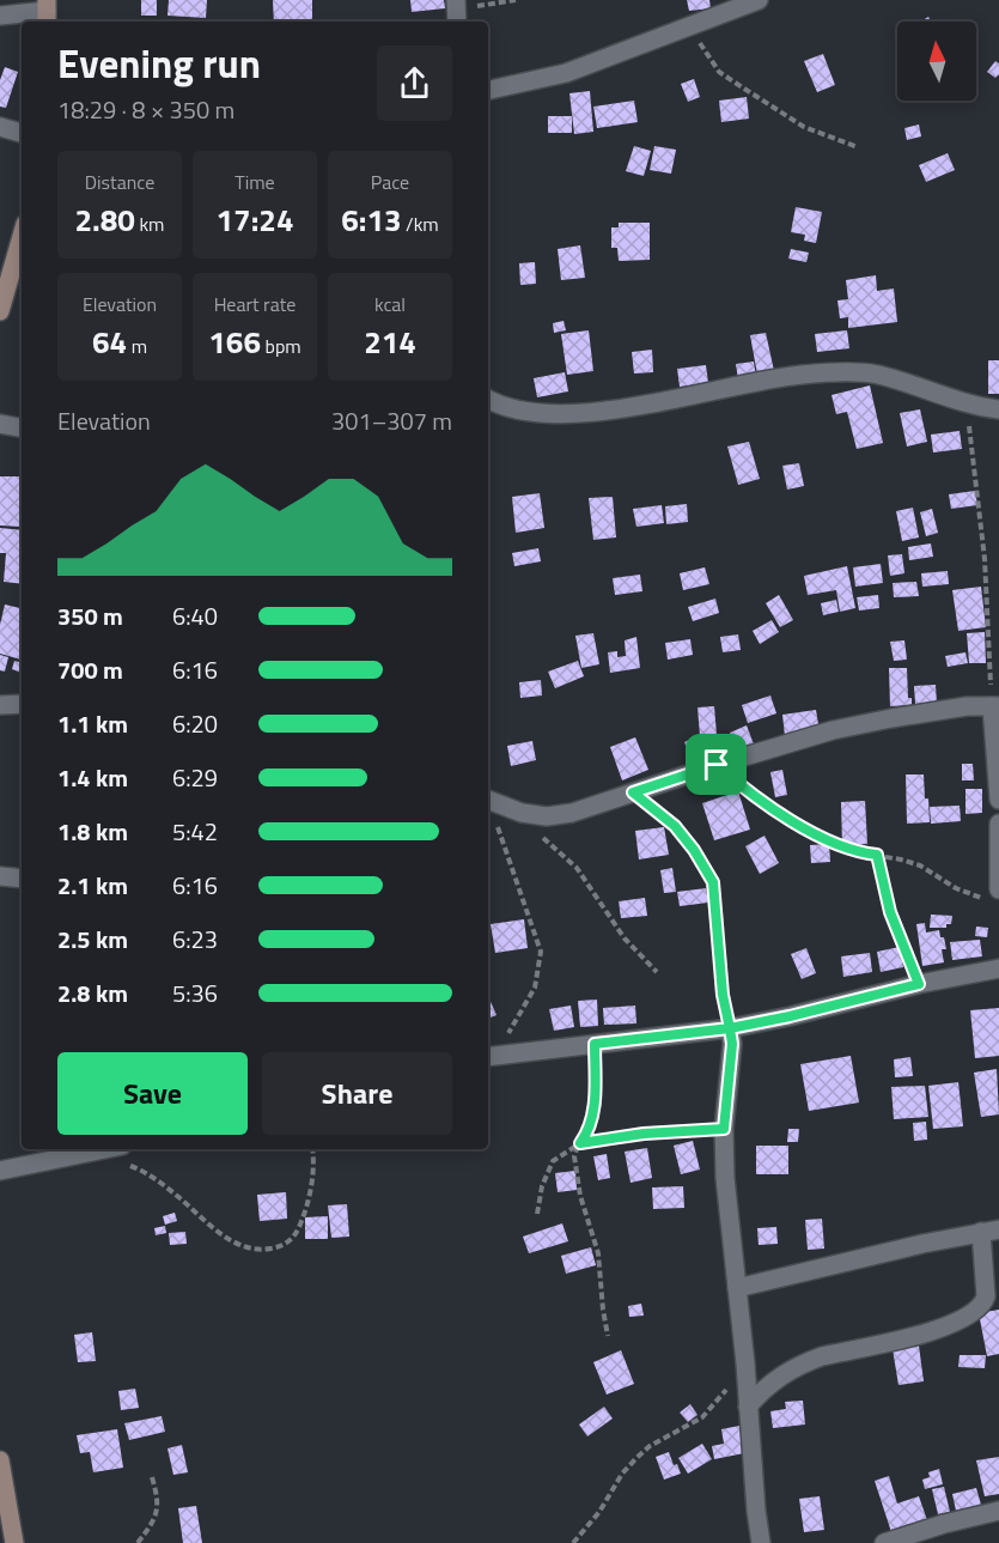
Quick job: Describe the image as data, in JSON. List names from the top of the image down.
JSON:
{
  "north": "top",
  "page": {
    "heading": ["Evening run", "18:29 · 8 × 350 m"],
    "stats": [
      ["Distance", "2.80 km"],
      ["Time", "17:24"],
      ["Pace", "6:13 /km"],
      ["Elevation", "64 m"],
      ["Heart rate", "166 bpm"],
      ["kcal", "214"]
    ],
    "chart": ["Elevation", "301–307 m"],
    "list": [
      {
        "name": "350 m",
        "note": "6:40"
      },
      {
        "name": "700 m",
        "note": "6:16"
      },
      {
        "name": "1.1 km",
        "note": "6:20"
      },
      {
        "name": "1.4 km",
        "note": "6:29"
      },
      {
        "name": "1.8 km",
        "note": "5:42"
      },
      {
        "name": "2.1 km",
        "note": "6:16"
      },
      {
        "name": "2.5 km",
        "note": "6:23"
      },
      {
        "name": "2.8 km",
        "note": "5:36"
      }
    ],
    "buttons": ["Save", "Share"]
  }
}
